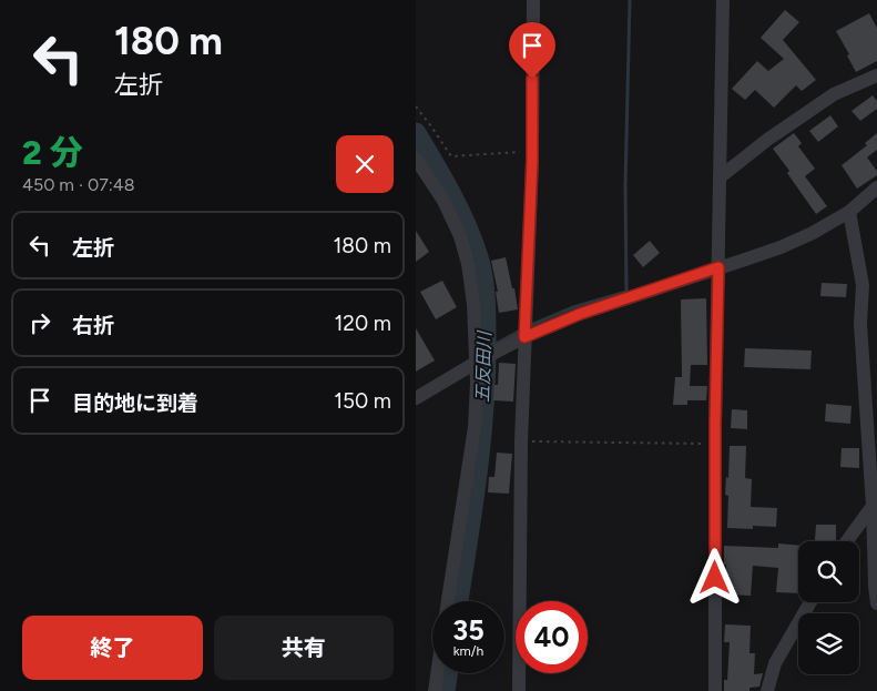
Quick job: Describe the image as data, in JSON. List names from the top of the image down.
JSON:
{
  "water": ["五反田川"],
  "page": {
    "turn": ["180 m", "左折"],
    "heading": ["2 分", "450 m · 07:48"],
    "list": [
      {
        "name": "左折",
        "value": "180 m"
      },
      {
        "name": "右折",
        "value": "120 m"
      },
      {
        "name": "目的地に到着",
        "value": "150 m"
      }
    ],
    "speed": "35 km/h",
    "limit": "40",
    "buttons": ["終了", "共有"]
  }
}
